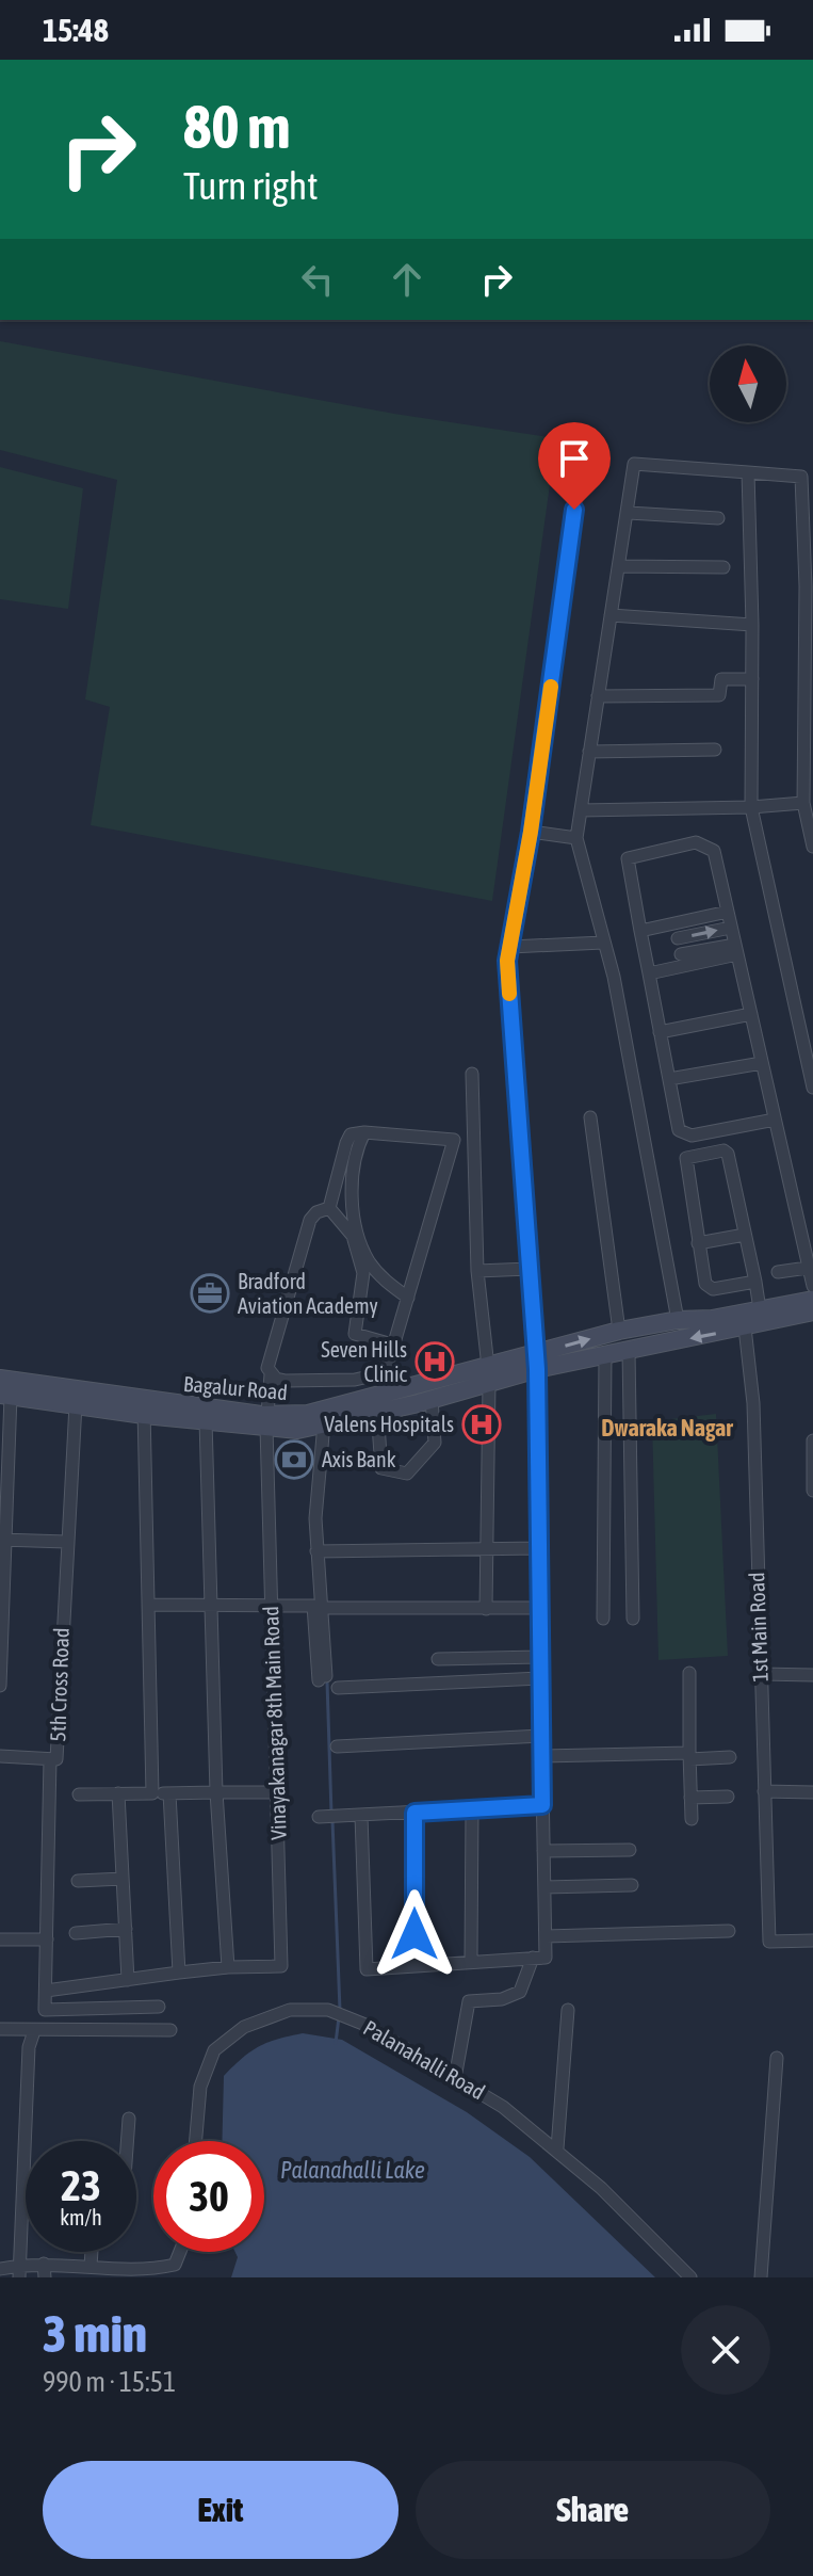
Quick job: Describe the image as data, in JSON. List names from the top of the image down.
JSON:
{
  "streets": {
    "main road": ["Bagalur Road"],
    "street": [
      "1st Main Road",
      "5th Cross Road",
      "Vinayakanagar 8th Main Road",
      "Palanahalli Road"
    ]
  },
  "crossings": [
    ["Bagalur Road", "1st Main Road"],
    ["Bagalur Road", "5th Cross Road"],
    ["Bagalur Road", "Vinayakanagar 8th Main Road"]
  ],
  "districts": ["Dwaraka Nagar"],
  "water": ["Palanahalli Lake"],
  "places": {
    "office": ["Bradford Aviation Academy"],
    "hospital": ["Seven Hills Clinic", "Valens Hospitals"],
    "bank": ["Axis Bank"]
  },
  "north": "top",
  "page": {
    "status": "15:48",
    "turn": ["80 m", "Turn right"],
    "speed": "23 km/h",
    "limit": "30",
    "heading": ["3 min", "990 m · 15:51"],
    "buttons": ["Exit", "Share"]
  }
}
